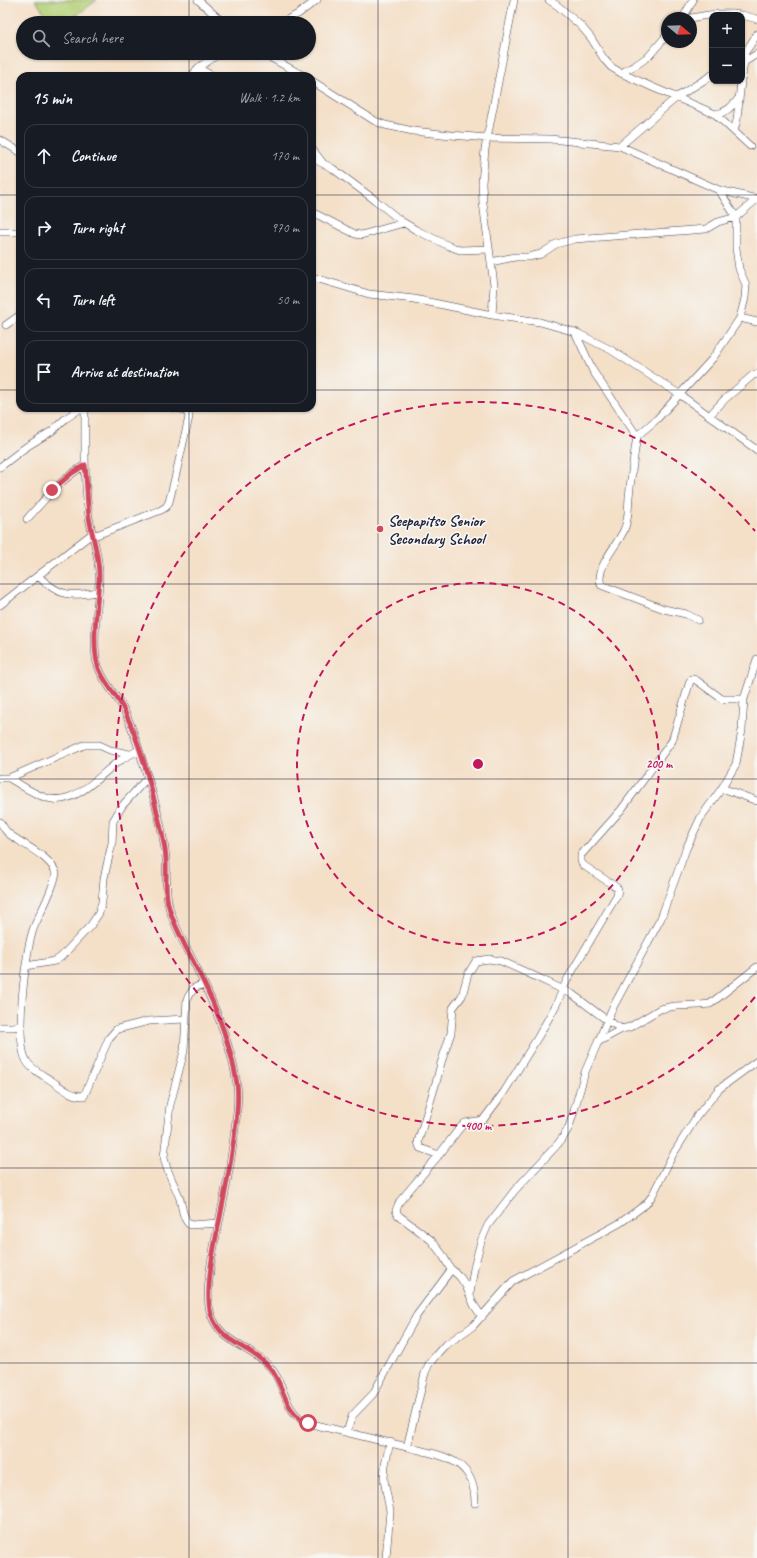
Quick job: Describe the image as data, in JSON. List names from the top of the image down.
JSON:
{
  "places": ["Seepapitso Senior Secondary School"],
  "north": "right",
  "page": {
    "map_buttons": ["+", "−"],
    "search": "Search here",
    "heading": ["15 min", "Walk · 1.2 km"],
    "list": [
      ["Continue", "170 m"],
      ["Turn right", "970 m"],
      ["Turn left", "50 m"],
      "Arrive at destination"
    ]
  },
  "rings": ["200 m", "400 m"]
}
